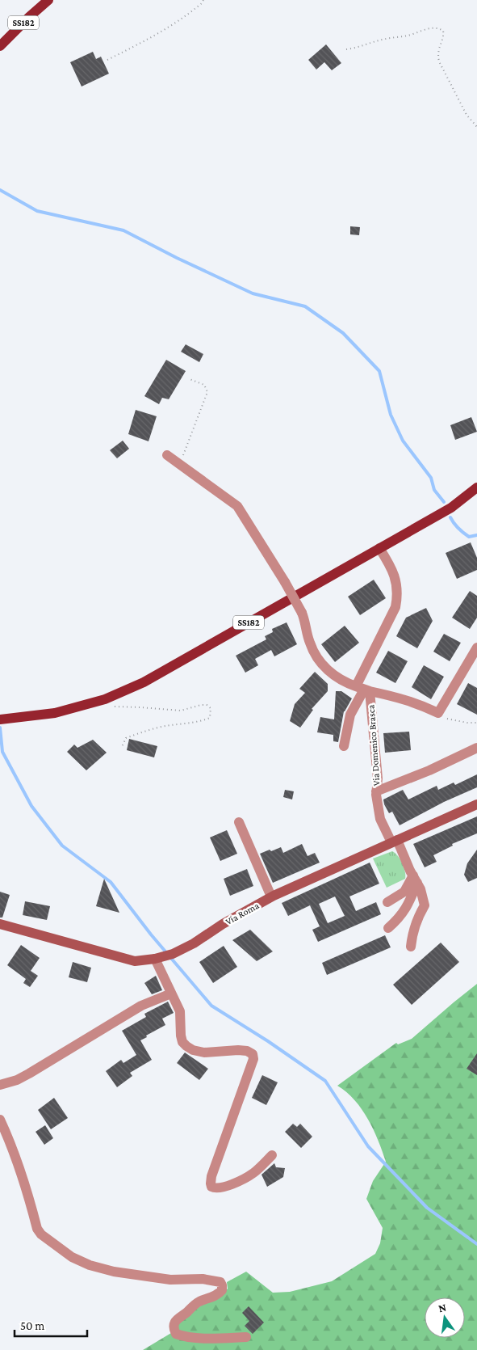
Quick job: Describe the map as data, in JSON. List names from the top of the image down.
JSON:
{
  "streets": {
    "main road": ["SS182"],
    "street": ["Via Domenico Brasca", "Via Roma"]
  },
  "crossings": [
    ["Via Domenico Brasca", "Via Roma"]
  ],
  "scale_bar": "50 m",
  "north": "top"
}
